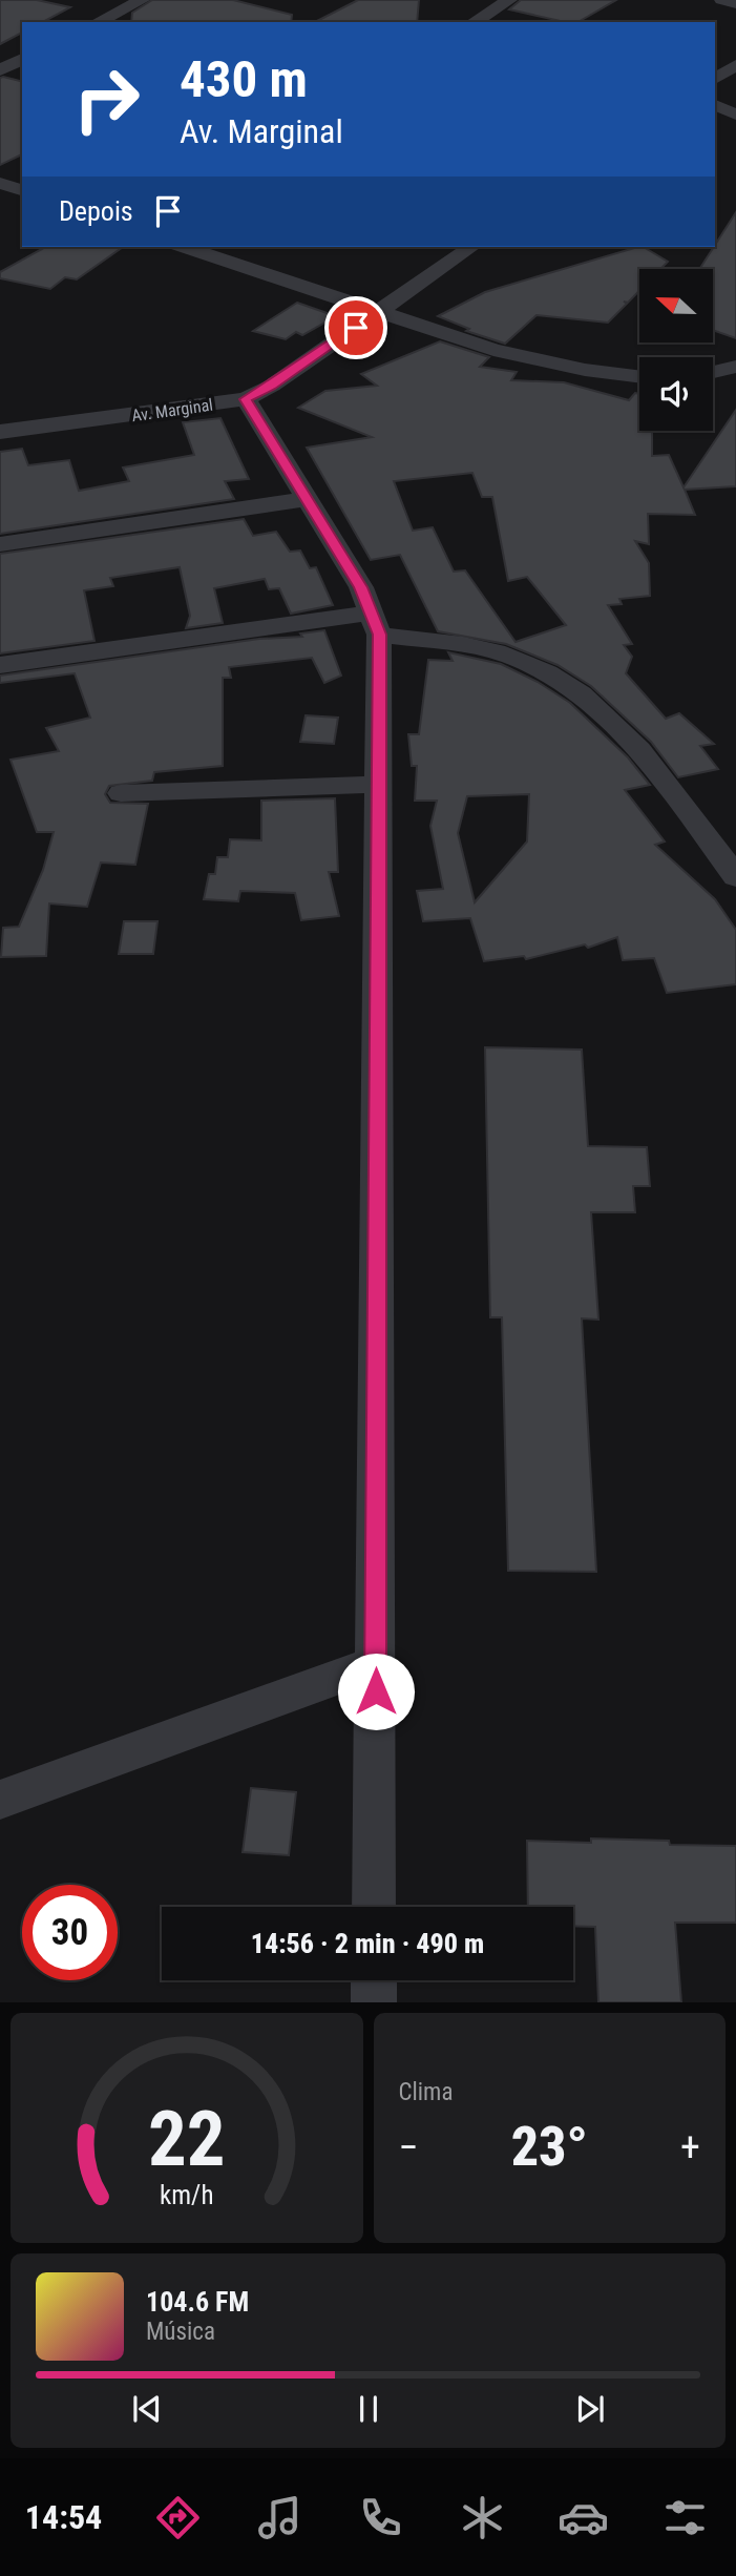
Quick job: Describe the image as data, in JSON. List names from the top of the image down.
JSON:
{
  "streets": {
    "street": ["Av. Marginal"]
  },
  "north": "left",
  "page": {
    "turn": ["430 m", "Av. Marginal"],
    "then": "Depois",
    "limit": "30",
    "trip": "14:56 · 2 min · 490 m",
    "tile": "Clima",
    "heat": ["−", "23°", "+"],
    "song": ["104.6 FM", "Música"],
    "tabs": "14:54",
    "gauge": ["22", "km/h"]
  }
}
